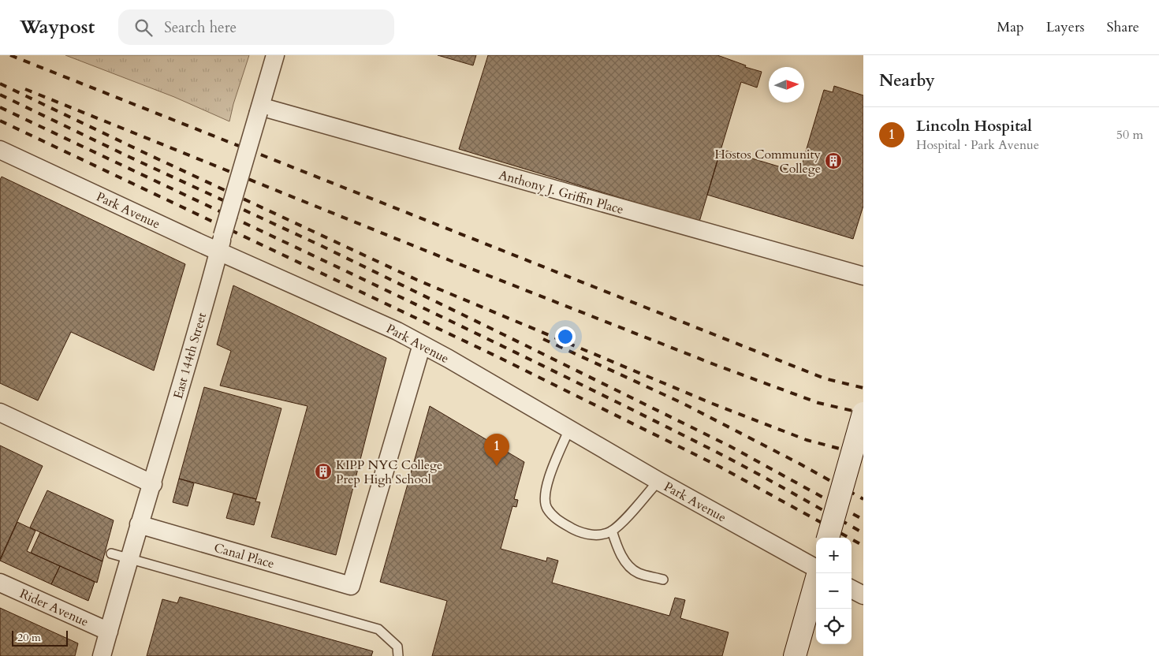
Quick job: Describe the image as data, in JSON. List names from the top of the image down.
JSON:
{
  "streets": {
    "street": [
      "Anthony J. Griffin Place",
      "Park Avenue",
      "East 144th Street",
      "Canal Place",
      "Rider Avenue"
    ]
  },
  "crossings": [
    ["Anthony J. Griffin Place", "East 144th Street"],
    ["Park Avenue", "East 144th Street"],
    ["Park Avenue", "Canal Place"],
    ["East 144th Street", "Canal Place"],
    ["East 144th Street", "Rider Avenue"]
  ],
  "places": {
    "building": ["Hostos Community College", "KIPP NYC College Prep High School"]
  },
  "scale_bar": "20 m",
  "north": "right",
  "page": {
    "header": "Waypost",
    "search": "Search here",
    "nav": ["Map", "Layers", "Share"],
    "heading": "Nearby",
    "list": [
      {
        "mark": "1",
        "name": "Lincoln Hospital",
        "note": "Hospital · Park Avenue",
        "value": "50 m"
      }
    ],
    "pins": "1",
    "map_buttons": ["+", "−"],
    "scale": "20 m"
  }
}
